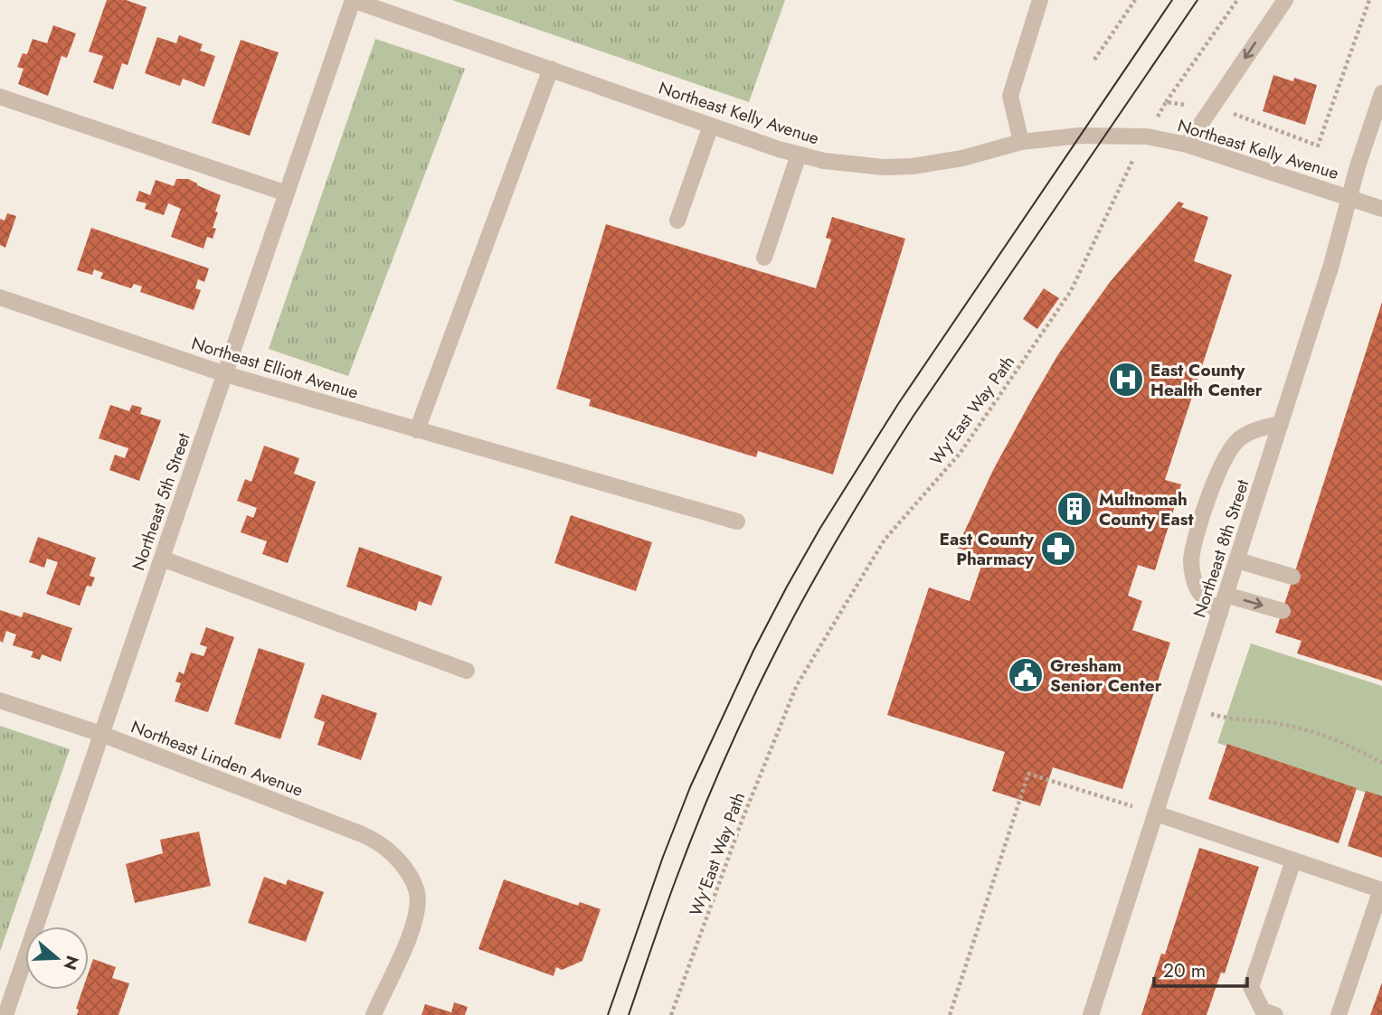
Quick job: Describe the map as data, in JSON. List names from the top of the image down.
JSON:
{
  "streets": {
    "street": [
      "Northeast Kelly Avenue",
      "Northeast Elliott Avenue",
      "Northeast 5th Street",
      "Northeast 8th Street",
      "Northeast Linden Avenue"
    ],
    "path": ["Wy'East Way Path"]
  },
  "crossings": [
    ["Northeast Kelly Avenue", "Wy'East Way Path"],
    ["Northeast Kelly Avenue", "Northeast 5th Street"],
    ["Northeast Kelly Avenue", "Northeast 8th Street"],
    ["Northeast Elliott Avenue", "Northeast 5th Street"],
    ["Northeast 5th Street", "Northeast Linden Avenue"]
  ],
  "places": {
    "hospital": ["East County Health Center"],
    "building": ["Multnomah County East"],
    "pharmacy": ["East County Pharmacy"],
    "public building": ["Gresham Senior Center"]
  },
  "scale_bar": "20 m",
  "north": "right"
}
